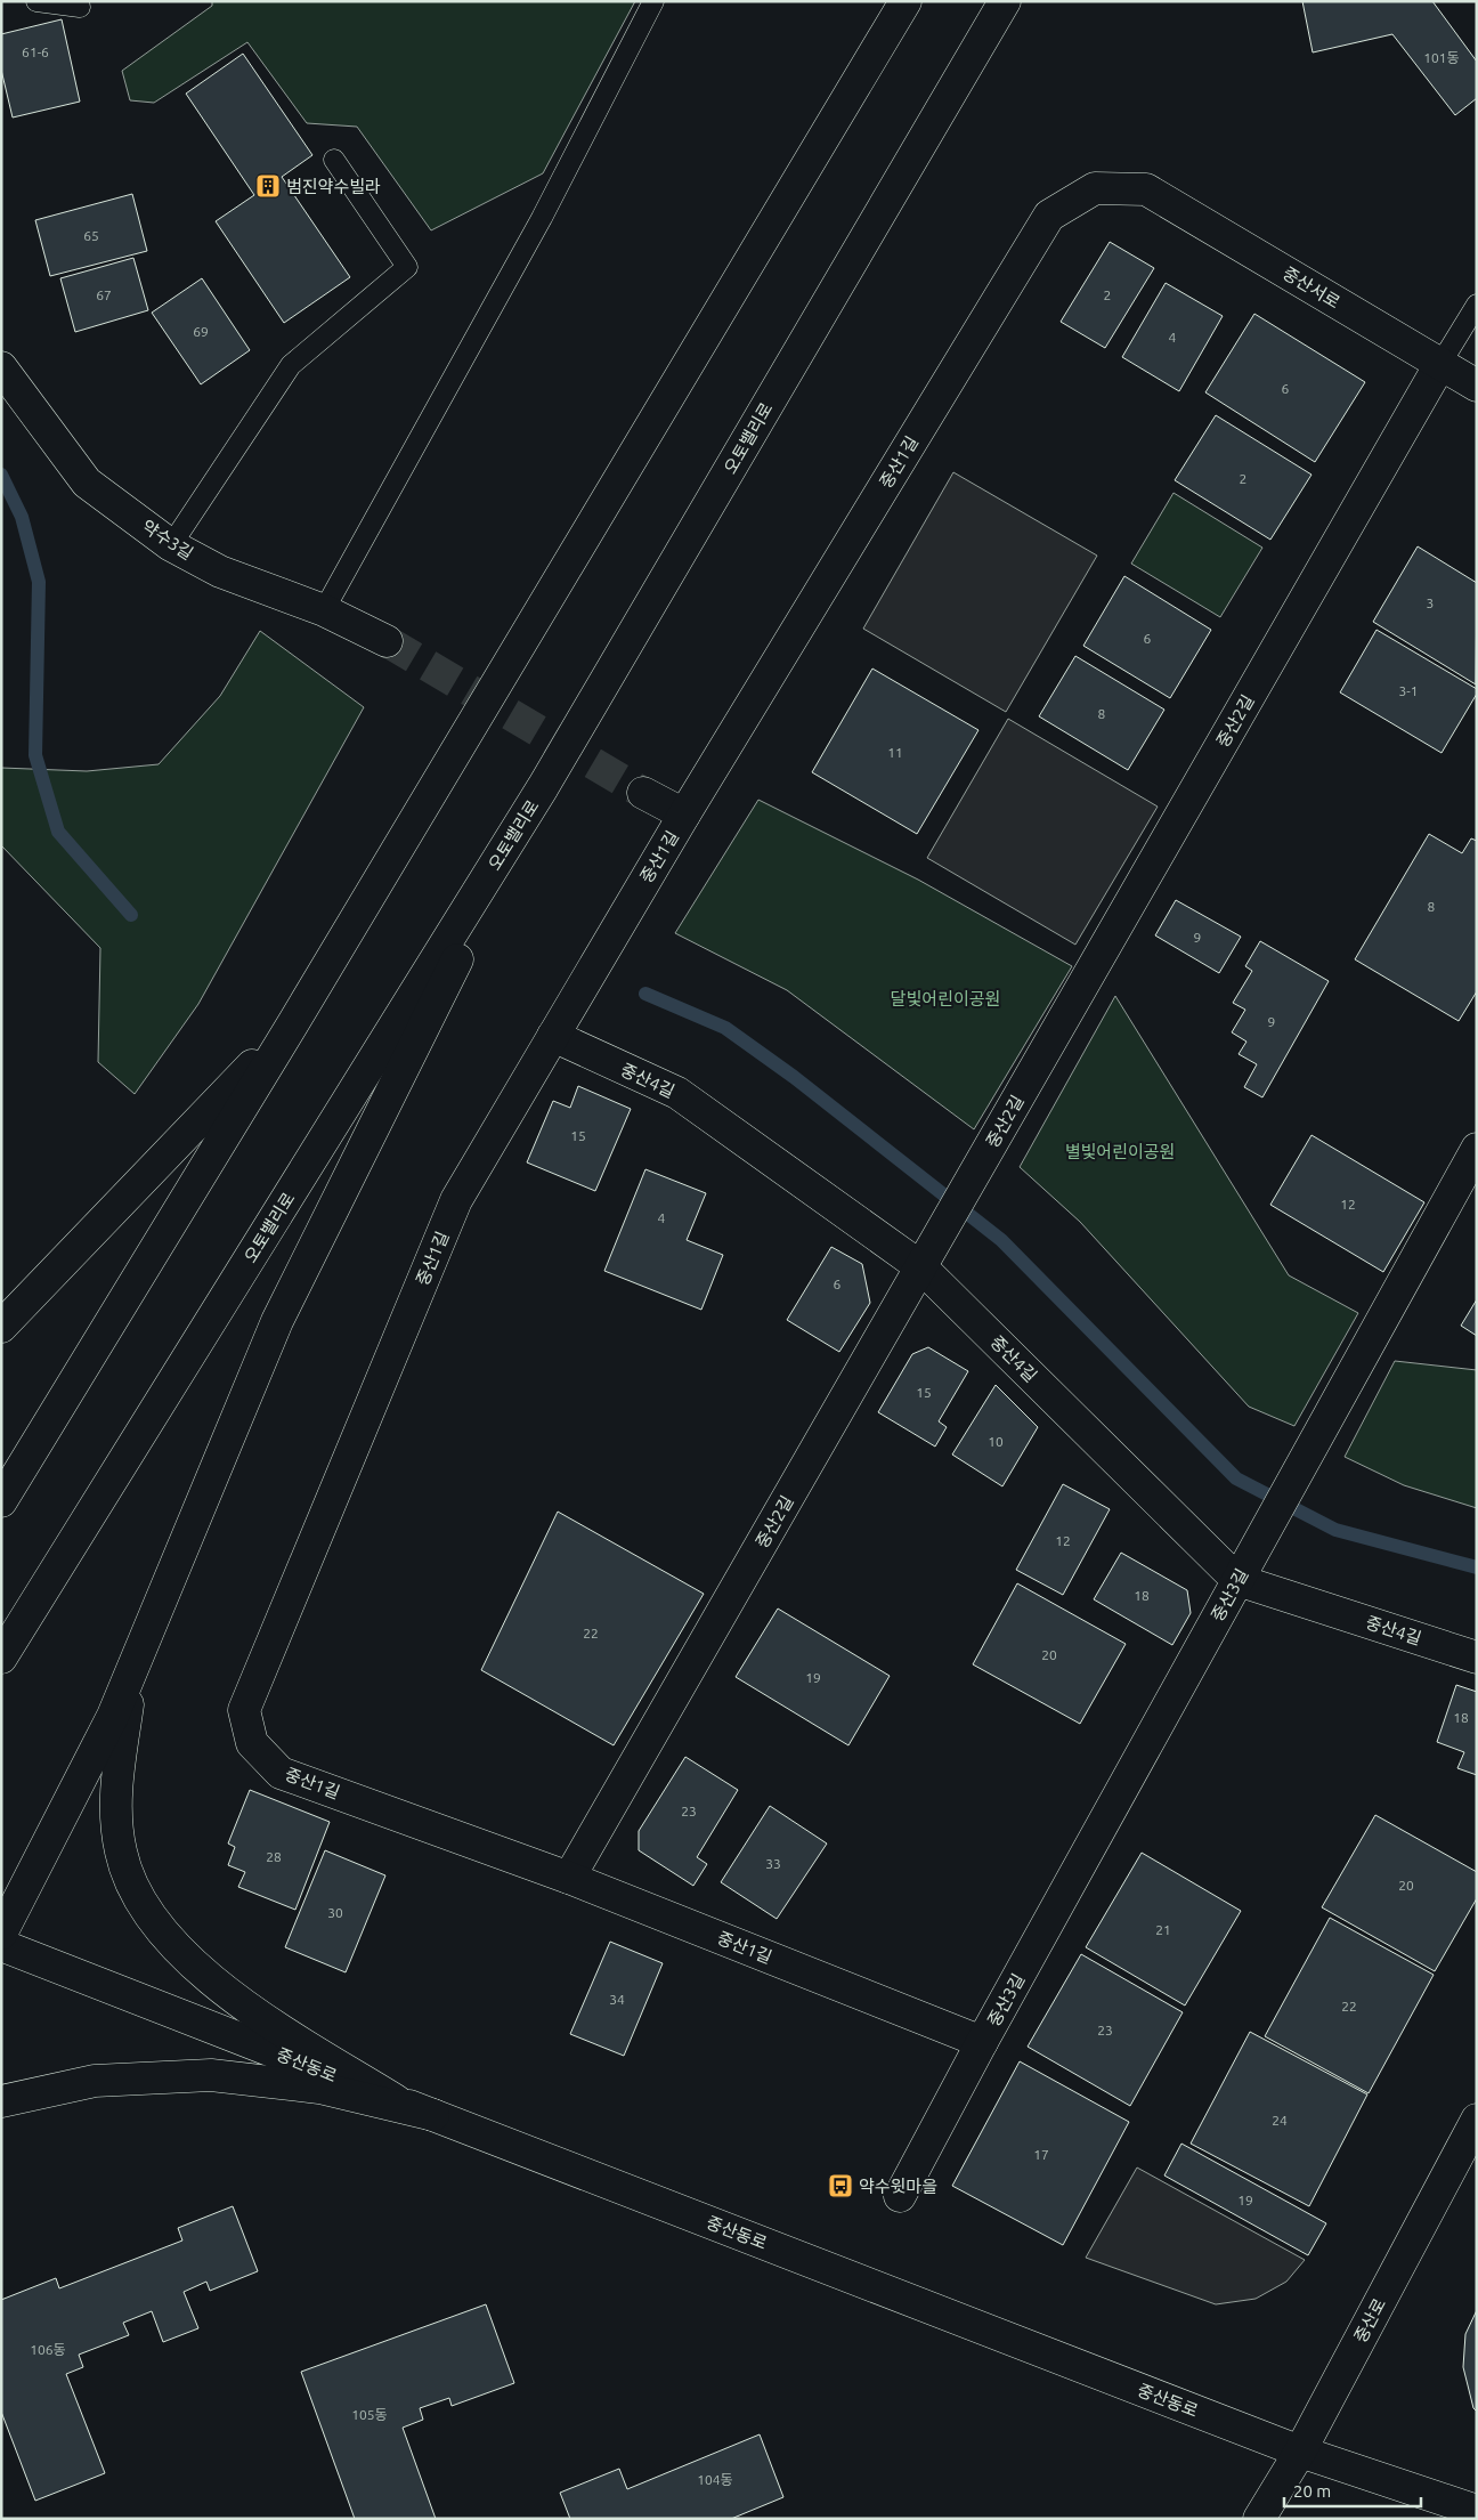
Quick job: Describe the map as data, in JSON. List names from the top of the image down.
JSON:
{
  "streets": {
    "main road": [
      "중산서로",
      "오토밸리로",
      "중산1길",
      "약수3길",
      "중산2길",
      "중산4길",
      "중산3길",
      "중산동로",
      "중산로"
    ]
  },
  "crossings": [
    ["중산서로", "중산1길"],
    ["중산서로", "중산2길"],
    ["중산1길", "중산2길"],
    ["중산1길", "중산4길"],
    ["중산1길", "중산3길"],
    ["중산2길", "중산4길"],
    ["중산4길", "중산3길"],
    ["중산동로", "중산로"]
  ],
  "parks": ["달빛어린이공원", "별빛어린이공원"],
  "places": {
    "building": ["범진약수빌라"],
    "bus stop": ["약수윗마을"]
  },
  "house_numbers": [
    "61-6",
    "101동",
    "65",
    "67",
    "2",
    "69",
    "4",
    "6",
    "2",
    "3",
    "6",
    "3-1",
    "8",
    "11",
    "8",
    "9",
    "9",
    "15",
    "12",
    "4",
    "6",
    "15",
    "10",
    "12",
    "18",
    "22",
    "20",
    "19",
    "18",
    "23",
    "28",
    "33",
    "20",
    "30",
    "21",
    "34",
    "22",
    "23",
    "24",
    "17",
    "19",
    "106동",
    "105동",
    "104동"
  ],
  "scale_bar": "20 m"
}
